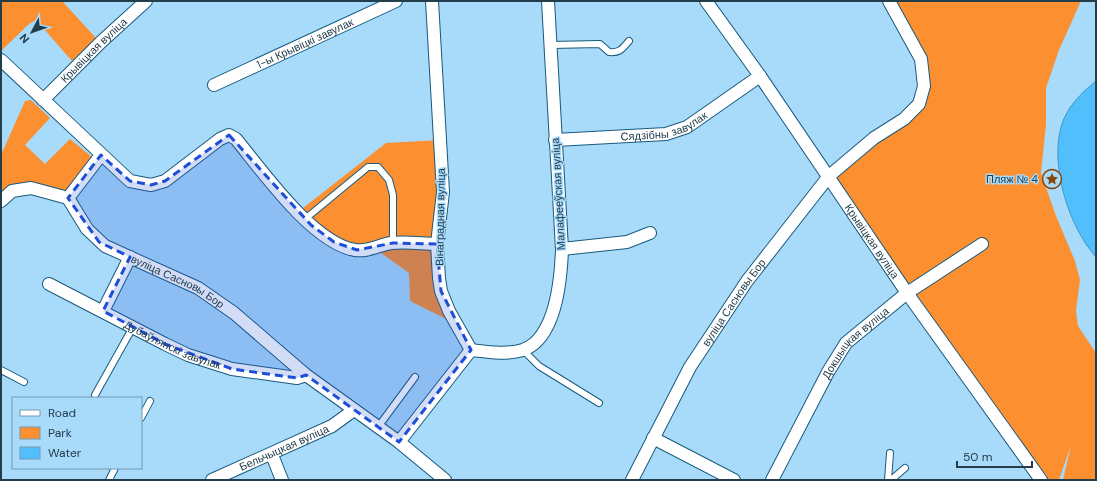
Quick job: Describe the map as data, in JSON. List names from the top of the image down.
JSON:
{
  "streets": {
    "street": [
      "1-ы Крывіцкі завулак",
      "Крывіцкая вуліца",
      "Сядзібны завулак",
      "Малафееўская вуліца",
      "Вінаградная вуліца",
      "вуліца Сасновы Бор",
      "Дубаўлянскі завулак",
      "Докшыцкая вуліца",
      "Бельчыцкая вуліца"
    ]
  },
  "crossings": [
    ["Крывіцкая вуліца", "Сядзібны завулак"],
    ["Крывіцкая вуліца", "вуліца Сасновы Бор"],
    ["Крывіцкая вуліца", "Докшыцкая вуліца"],
    ["Сядзібны завулак", "Малафееўская вуліца"],
    ["Малафееўская вуліца", "Вінаградная вуліца"],
    ["вуліца Сасновы Бор", "Дубаўлянскі завулак"],
    ["вуліца Сасновы Бор", "Бельчыцкая вуліца"]
  ],
  "places": {
    "place": ["Пляж № 4"]
  },
  "legend": ["Road", "Park", "Water"],
  "scale_bar": "50 m",
  "north": "bottom left"
}
